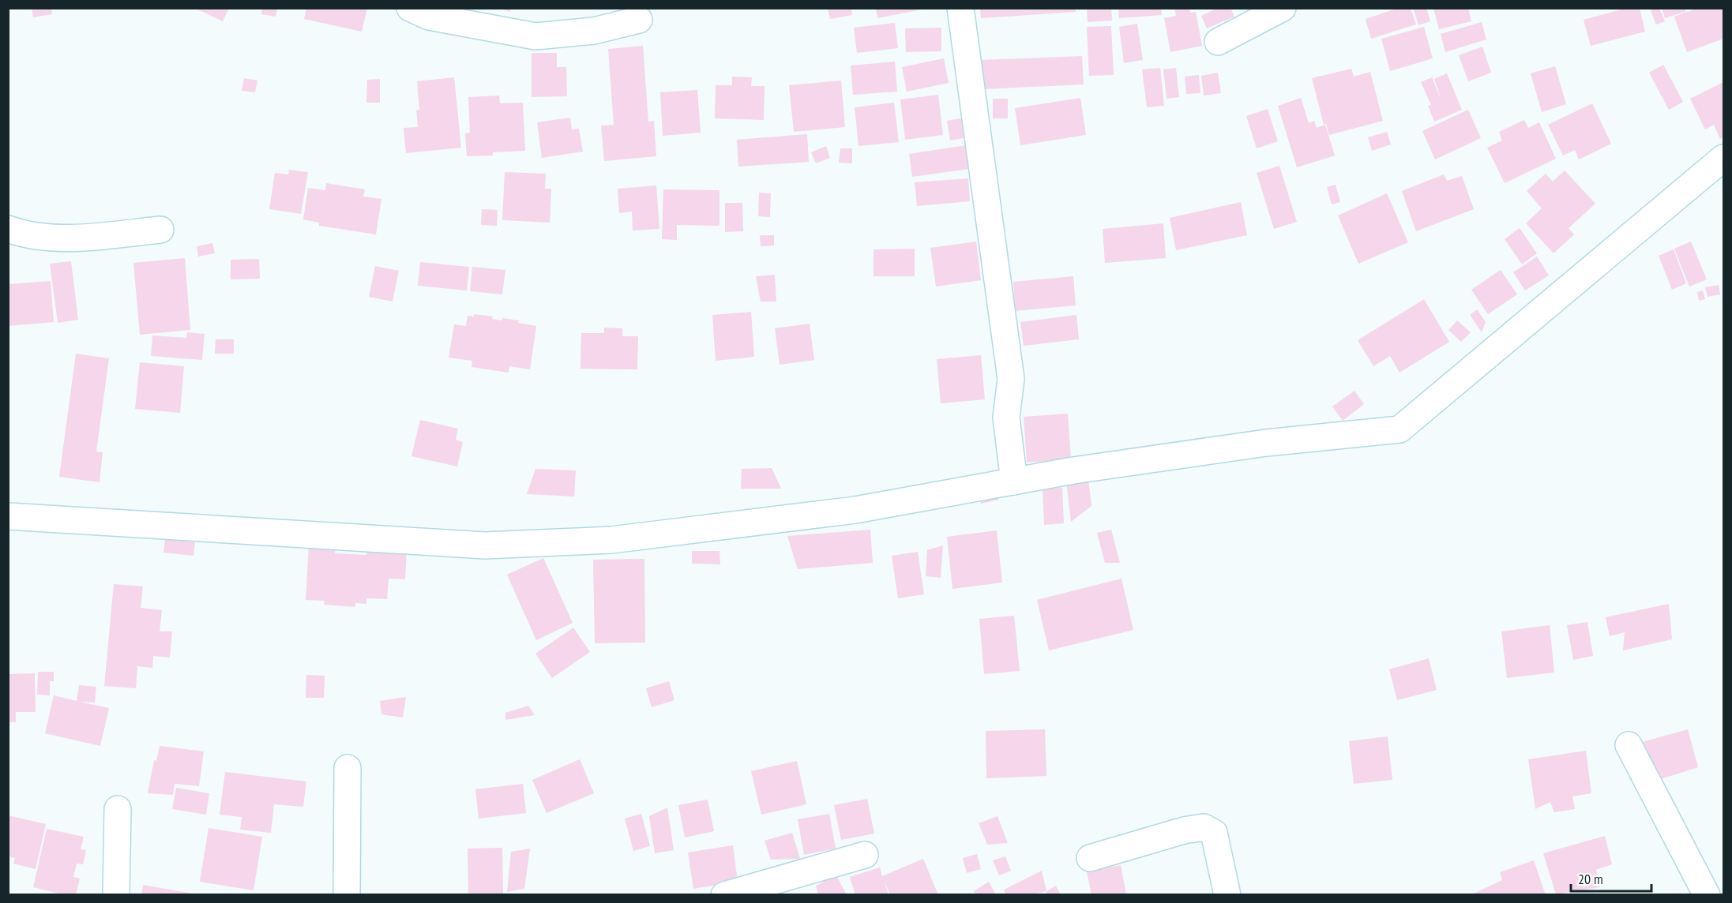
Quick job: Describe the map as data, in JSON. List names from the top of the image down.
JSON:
{
  "scale_bar": "20 m"
}
